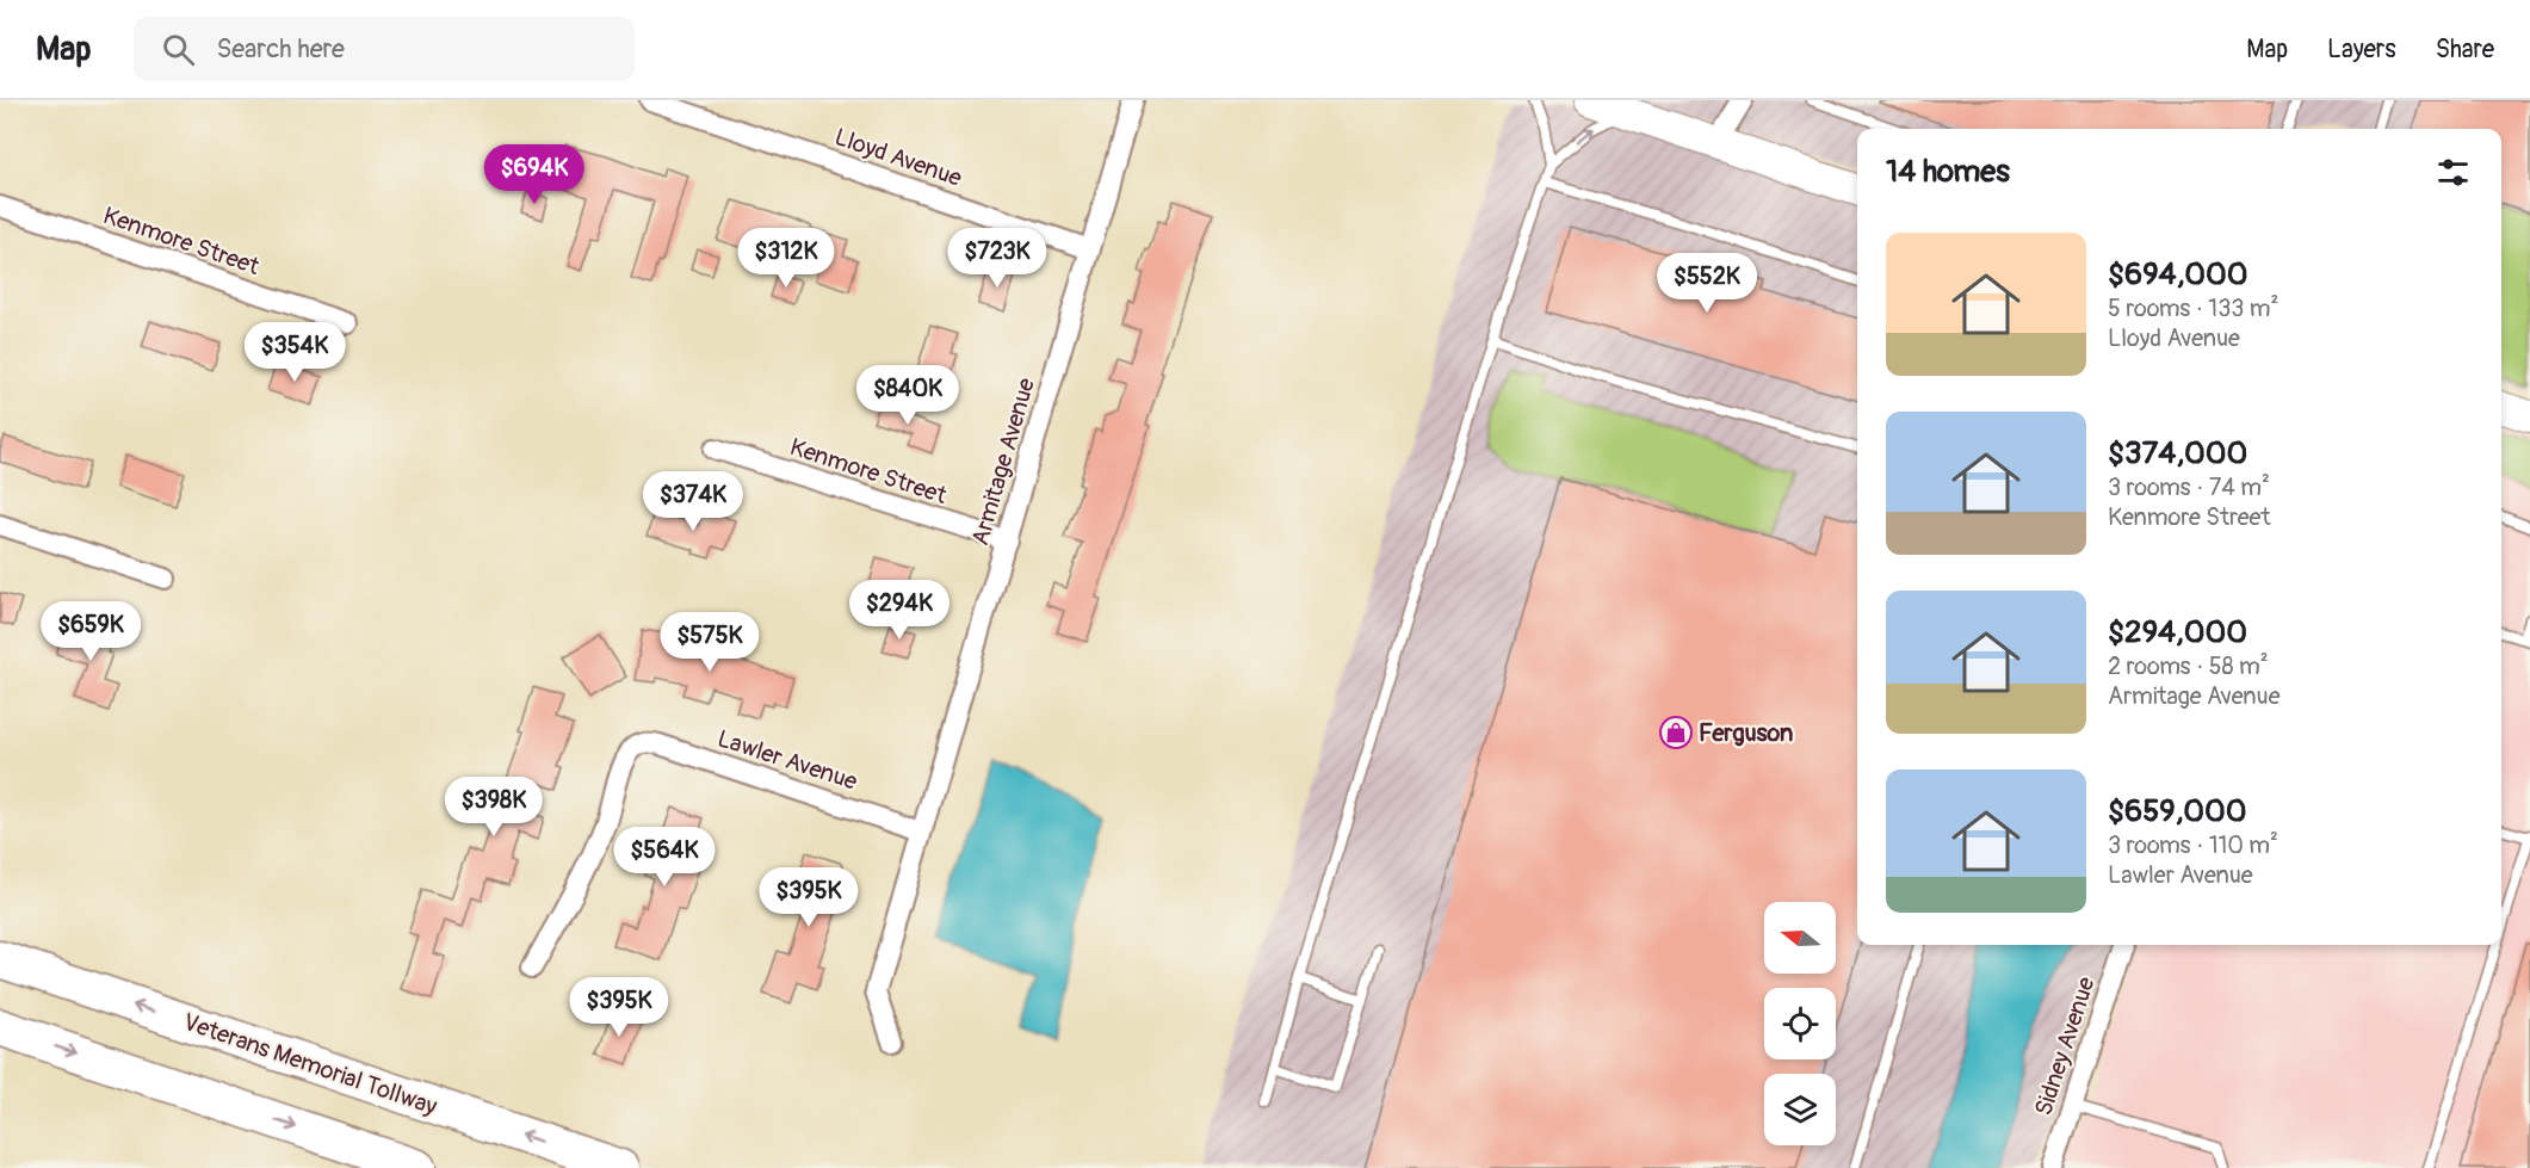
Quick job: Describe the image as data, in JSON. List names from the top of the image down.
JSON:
{
  "streets": {
    "highway": ["Veterans Memorial Tollway"],
    "street": [
      "Lloyd Avenue",
      "Kenmore Street",
      "Armitage Avenue",
      "Lawler Avenue",
      "Sidney Avenue"
    ]
  },
  "crossings": [
    ["Lloyd Avenue", "Armitage Avenue"],
    ["Kenmore Street", "Armitage Avenue"],
    ["Armitage Avenue", "Lawler Avenue"]
  ],
  "places": {
    "shop": ["Ferguson"]
  },
  "north": "left",
  "page": {
    "header": "Map",
    "search": "Search here",
    "nav": ["Map", "Layers", "Share"],
    "heading": "14 homes",
    "price": [
      "$694K",
      "$312K",
      "$723K",
      "$552K",
      "$354K",
      "$840K",
      "$374K",
      "$294K",
      "$659K",
      "$575K",
      "$398K",
      "$564K",
      "$395K",
      "$395K"
    ],
    "list": [
      {
        "name": "$694,000",
        "note": "5 rooms · 133 m² · Lloyd Avenue"
      },
      {
        "name": "$374,000",
        "note": "3 rooms · 74 m² · Kenmore Street"
      },
      {
        "name": "$294,000",
        "note": "2 rooms · 58 m² · Armitage Avenue"
      },
      {
        "name": "$659,000",
        "note": "3 rooms · 110 m² · Lawler Avenue"
      }
    ]
  }
}
